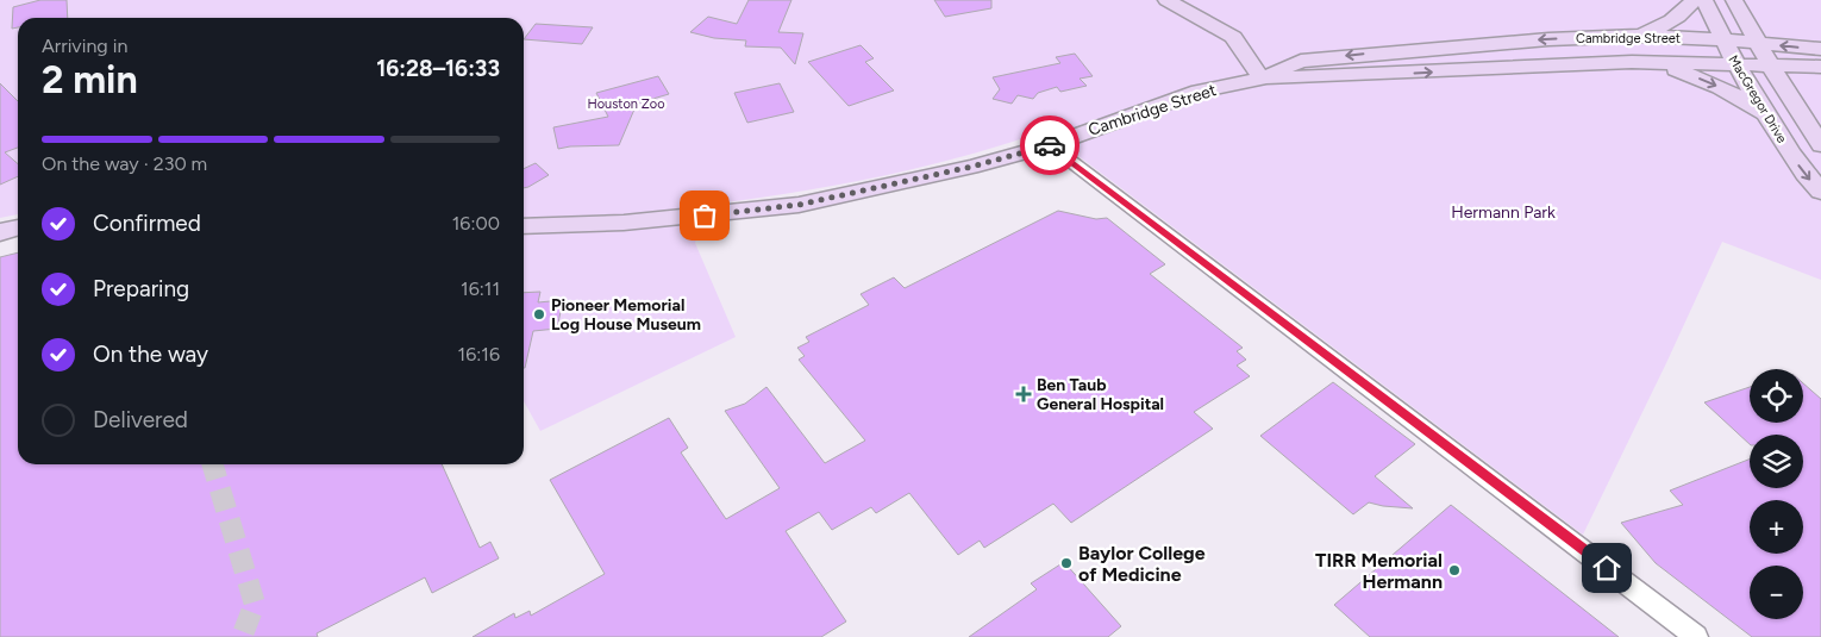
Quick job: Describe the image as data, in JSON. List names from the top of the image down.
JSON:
{
  "streets": {
    "street": ["Cambridge Street", "MacGregor Drive"]
  },
  "crossings": [
    ["Cambridge Street", "MacGregor Drive"]
  ],
  "parks": ["Houston Zoo", "Hermann Park"],
  "places": {
    "other": ["Pioneer Memorial Log House Museum", "Baylor College of Medicine", "TIRR Memorial Hermann"],
    "health": ["Ben Taub General Hospital"]
  },
  "page": {
    "heading": ["2 min", "Arriving in", "16:28–16:33"],
    "bar": "On the way · 230 m",
    "list": [
      ["Confirmed", "16:00"],
      ["Preparing", "16:11"],
      ["On the way", "16:16"],
      "Delivered"
    ],
    "map_buttons": ["+", "−"]
  }
}
